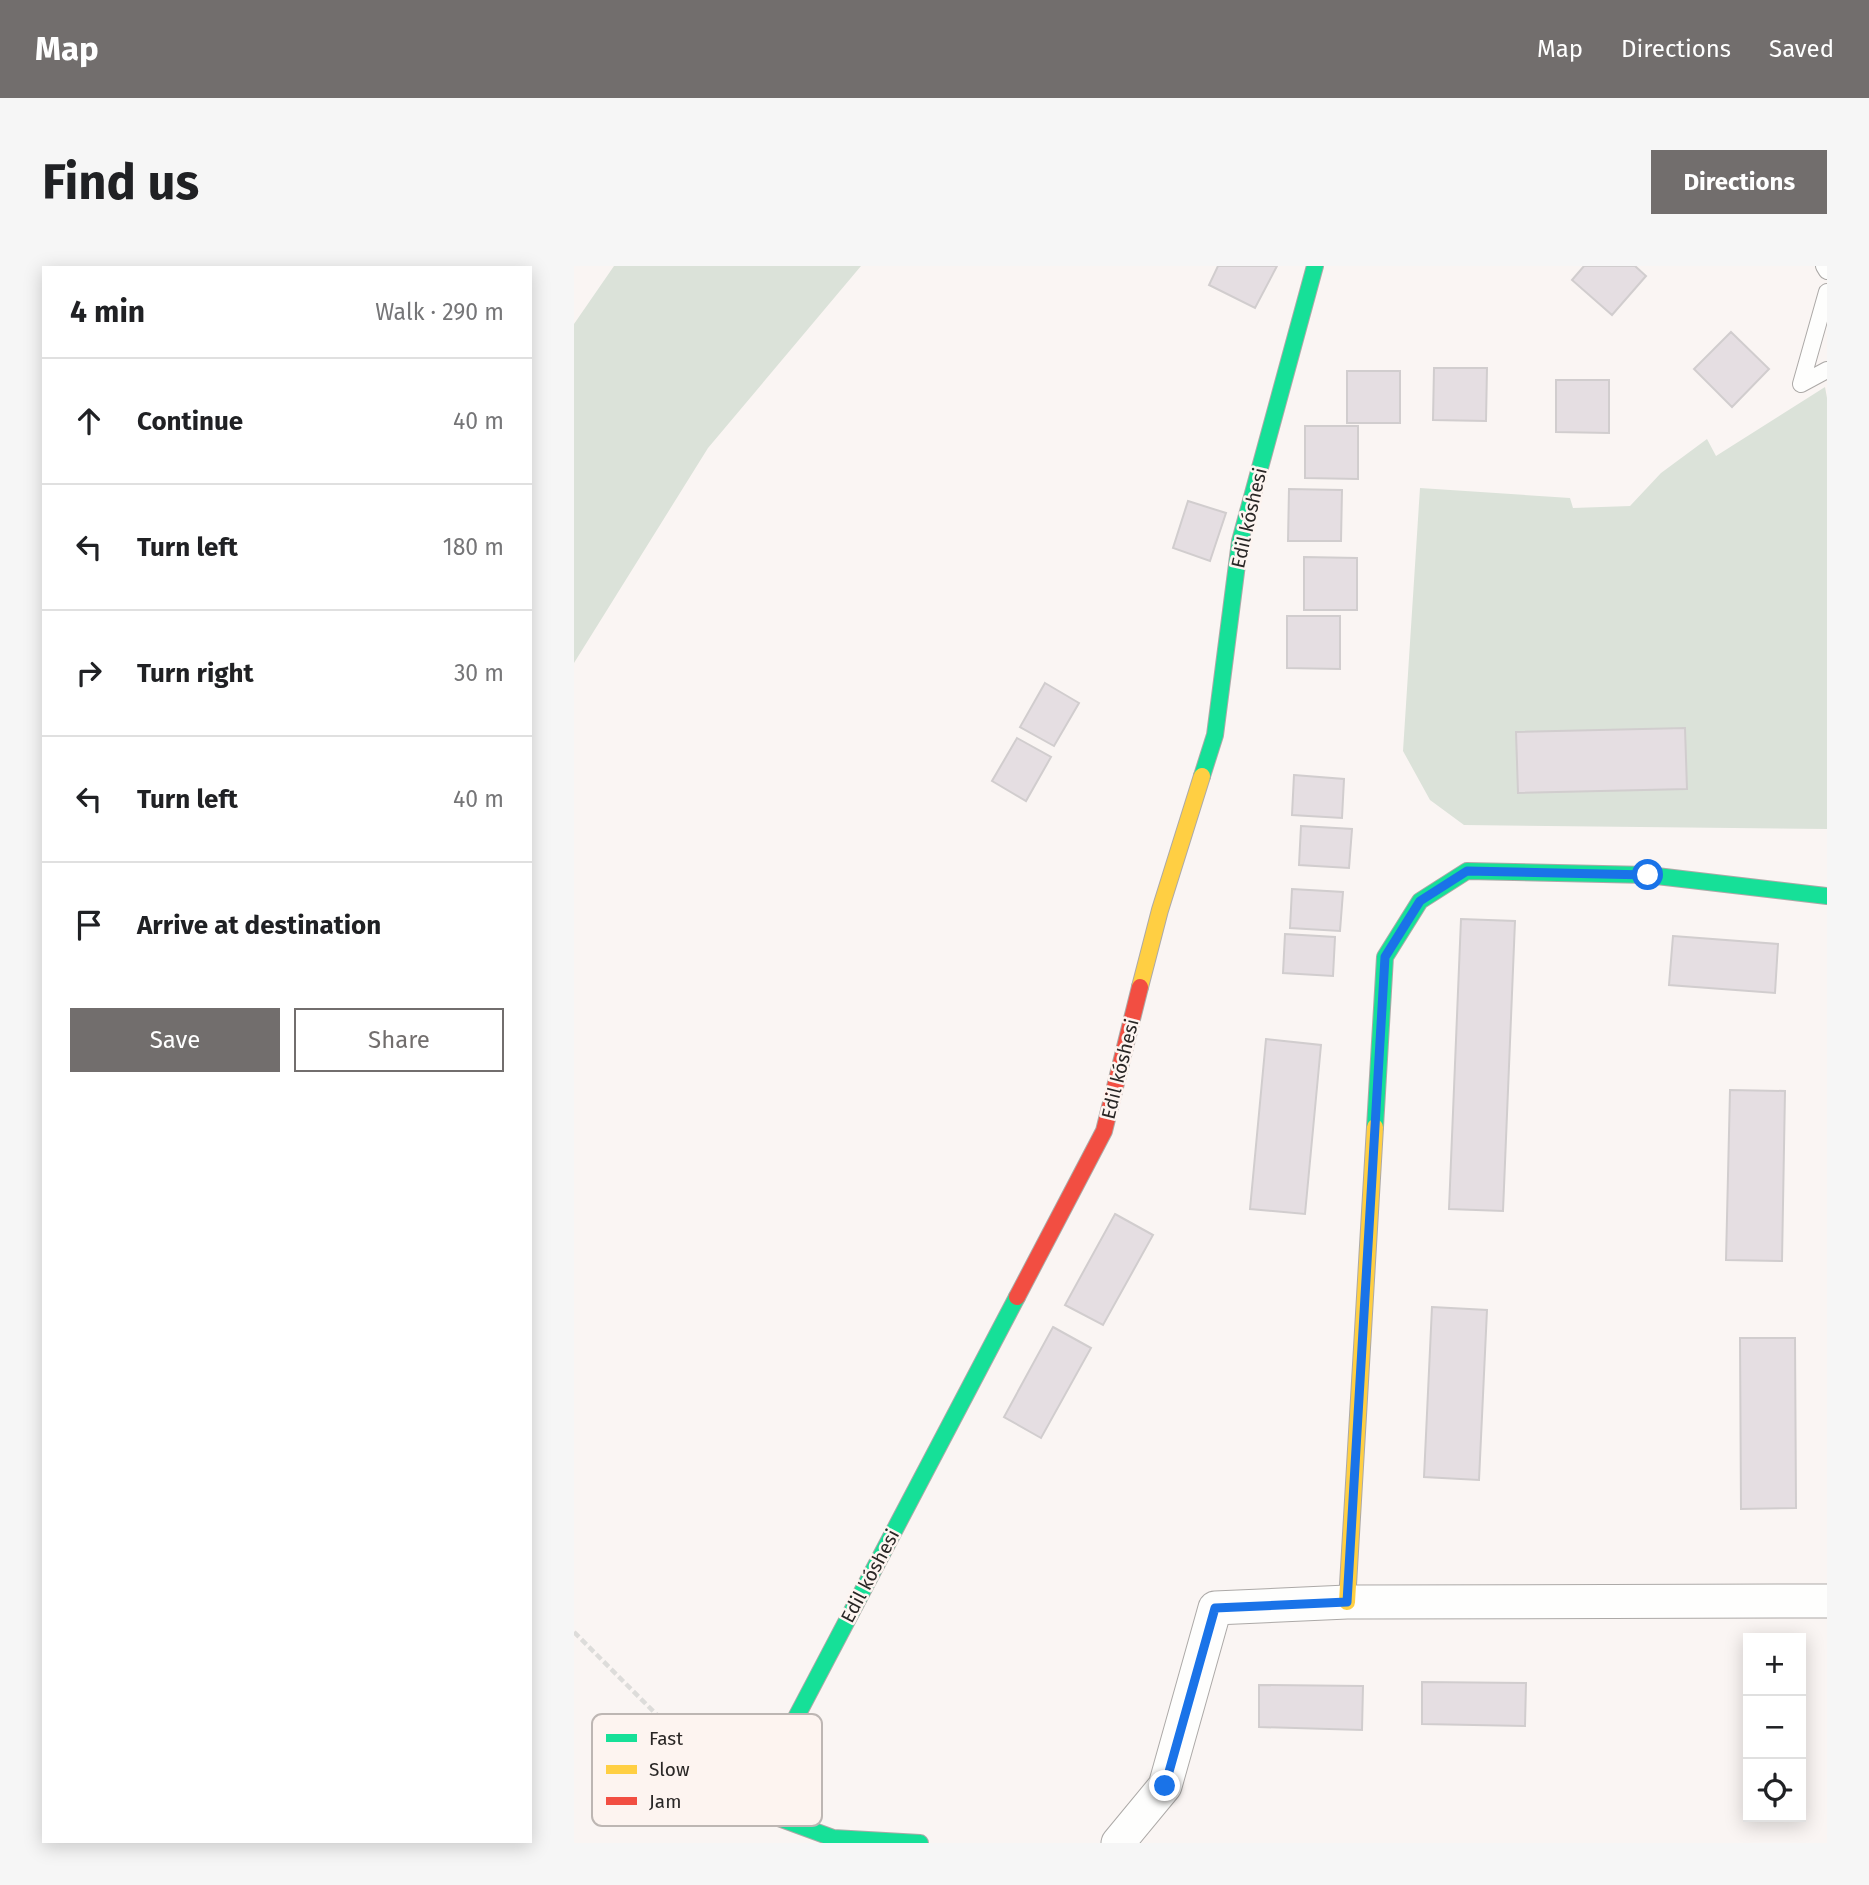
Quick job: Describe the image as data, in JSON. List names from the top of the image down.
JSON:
{
  "streets": {
    "street": ["Edil kóshesi"]
  },
  "legend": ["Fast", "Slow", "Jam"],
  "page": {
    "header": "Map",
    "nav": ["Map", "Directions", "Saved"],
    "buttons": [
      "Directions",
      ["Save", "Share"]
    ],
    "title": "Find us",
    "heading": ["4 min", "Walk · 290 m"],
    "list": [
      ["Continue", "40 m"],
      ["Turn left", "180 m"],
      ["Turn right", "30 m"],
      ["Turn left", "40 m"],
      "Arrive at destination"
    ],
    "map_buttons": ["+", "−"]
  }
}
